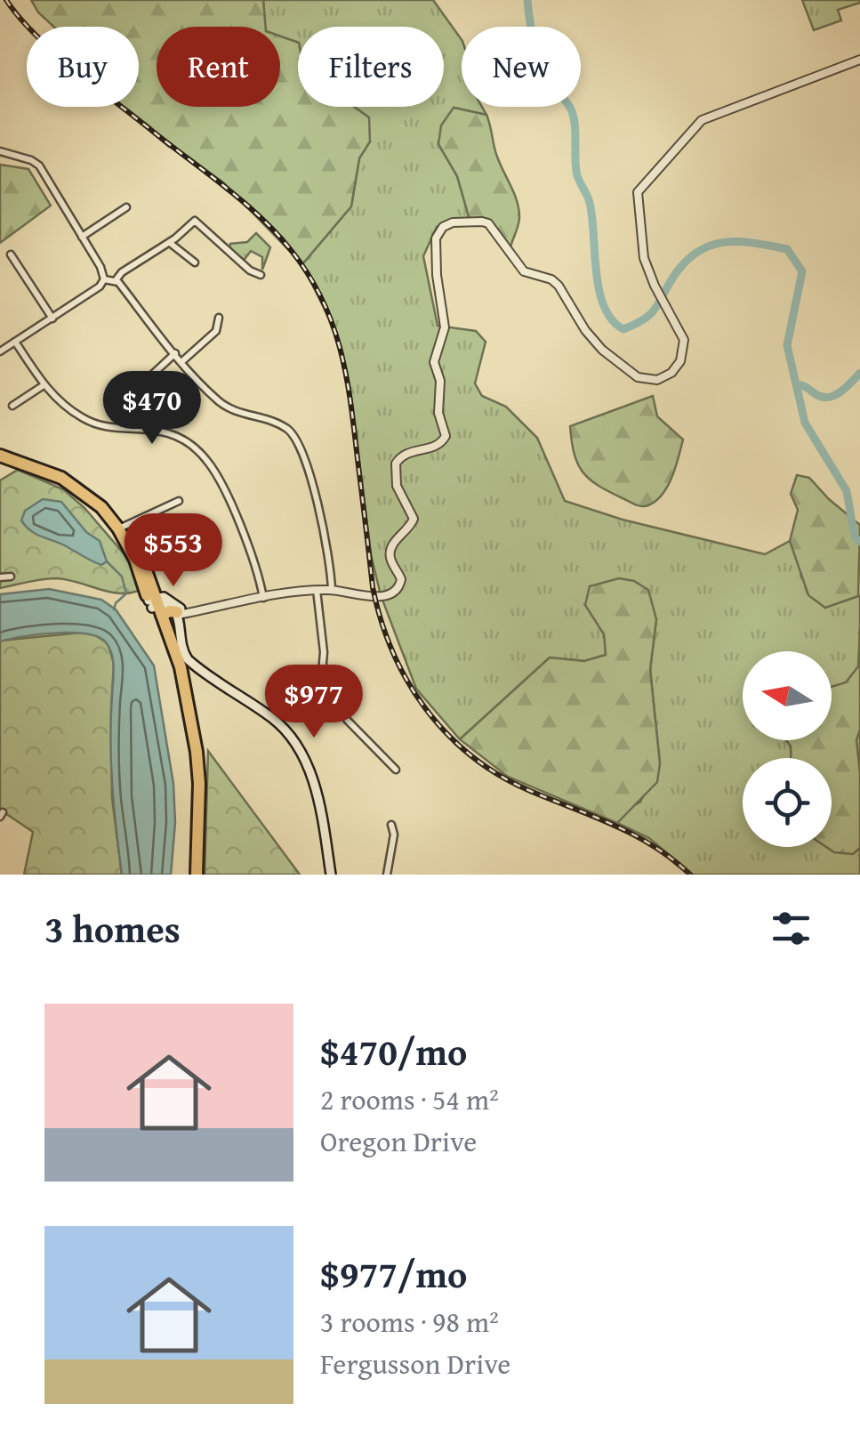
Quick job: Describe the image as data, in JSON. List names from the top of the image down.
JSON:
{
  "north": "left",
  "page": {
    "chip": [
      "Buy",
      "Rent",
      "Filters",
      "New"
    ],
    "price": ["$470", "$553", "$977"],
    "heading": "3 homes",
    "list": [
      {
        "name": "$470/mo",
        "note": "2 rooms · 54 m² · Oregon Drive"
      },
      {
        "name": "$977/mo",
        "note": "3 rooms · 98 m² · Fergusson Drive"
      }
    ]
  }
}
